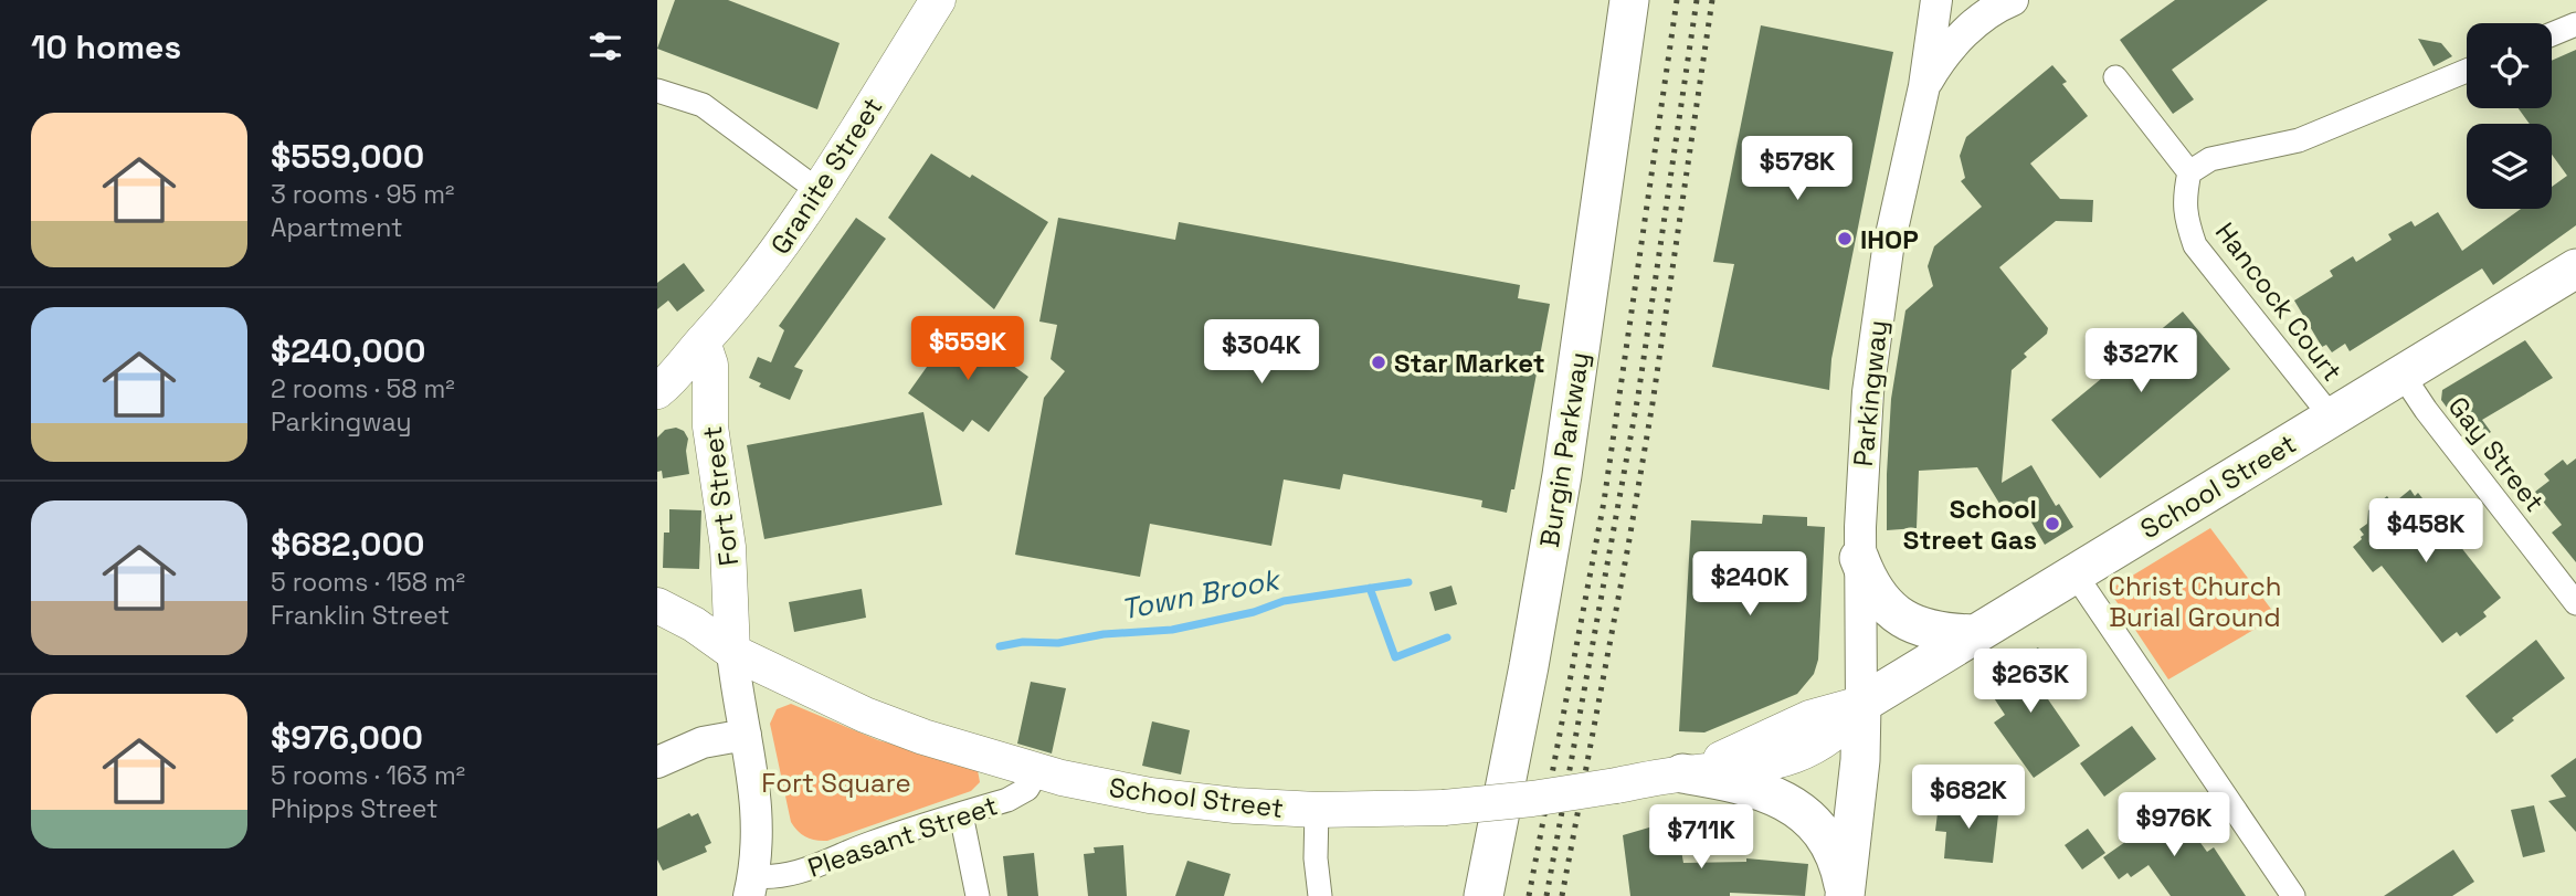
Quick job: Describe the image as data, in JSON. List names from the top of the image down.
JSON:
{
  "streets": {
    "main road": [
      "Granite Street",
      "Burgin Parkway",
      "School Street",
      "Fort Street"
    ],
    "street": [
      "Hancock Court",
      "Parkingway",
      "Gay Street",
      "Pleasant Street"
    ]
  },
  "crossings": [
    ["Granite Street", "Fort Street"],
    ["Hancock Court", "School Street"],
    ["Parkingway", "School Street"],
    ["Gay Street", "School Street"],
    ["School Street", "Fort Street"],
    ["School Street", "Pleasant Street"],
    ["Fort Street", "Pleasant Street"]
  ],
  "water": ["Town Brook"],
  "parks": ["Christ Church Burial Ground", "Fort Square"],
  "places": ["IHOP", "Star Market", "School Street Gas"],
  "page": {
    "heading": "10 homes",
    "list": [
      {
        "name": "$559,000",
        "note": "3 rooms · 95 m² · Apartment"
      },
      {
        "name": "$240,000",
        "note": "2 rooms · 58 m² · Parkingway"
      },
      {
        "name": "$682,000",
        "note": "5 rooms · 158 m² · Franklin Street"
      },
      {
        "name": "$976,000",
        "note": "5 rooms · 163 m² · Phipps Street"
      }
    ],
    "price": [
      "$578K",
      "$559K",
      "$304K",
      "$327K",
      "$458K",
      "$240K",
      "$263K",
      "$682K",
      "$976K",
      "$711K"
    ]
  }
}
